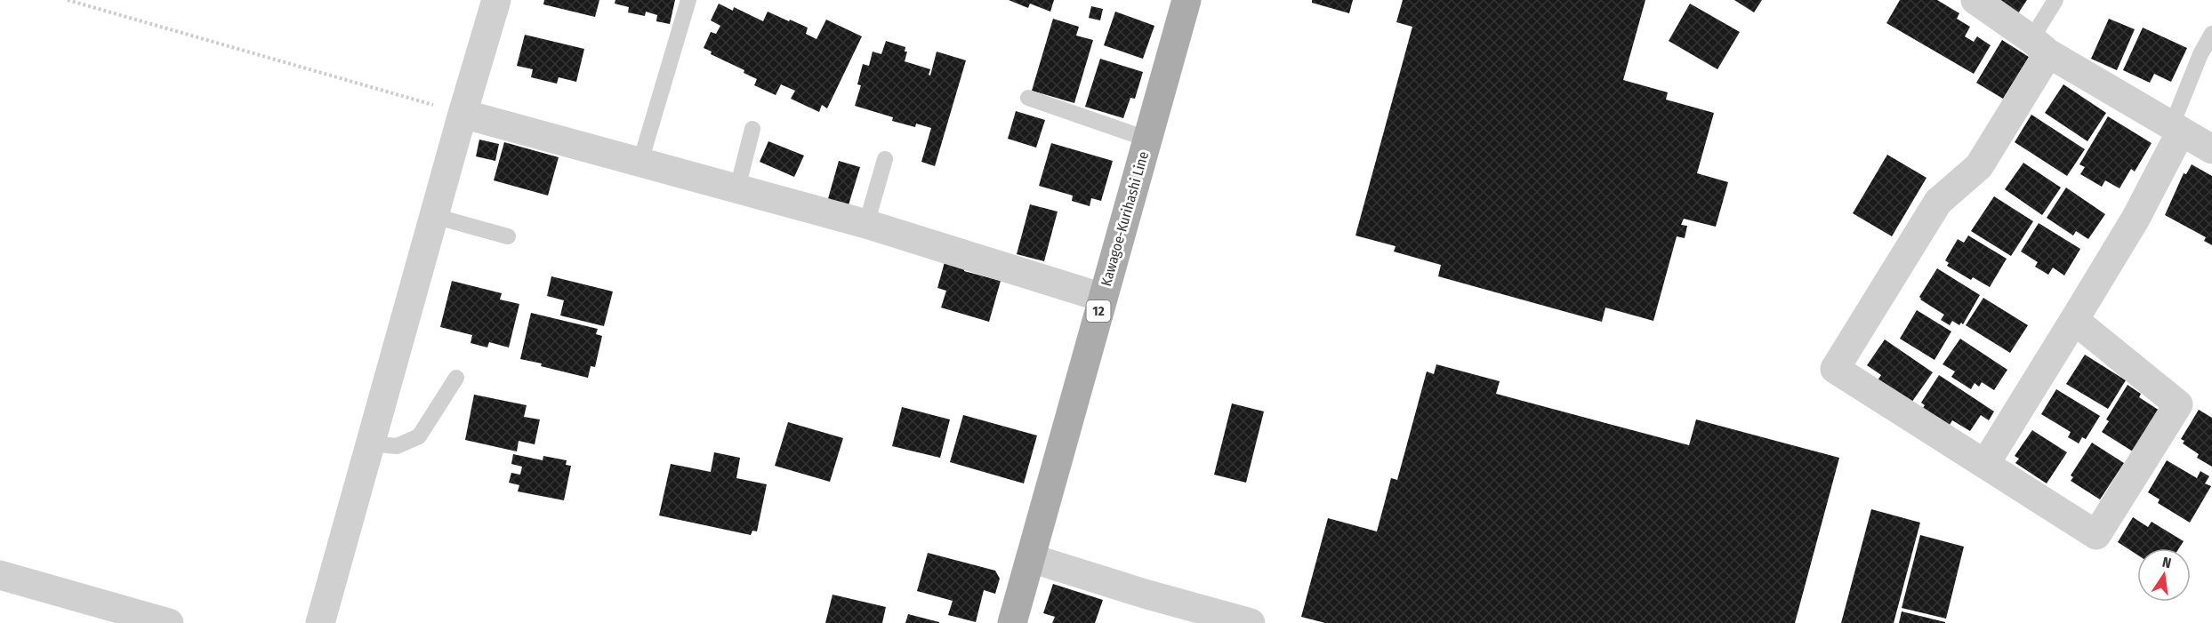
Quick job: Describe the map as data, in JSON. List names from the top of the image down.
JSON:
{
  "streets": {
    "main road": ["Kawagoe-Kurihashi Line", "12"]
  },
  "north": "top"
}
